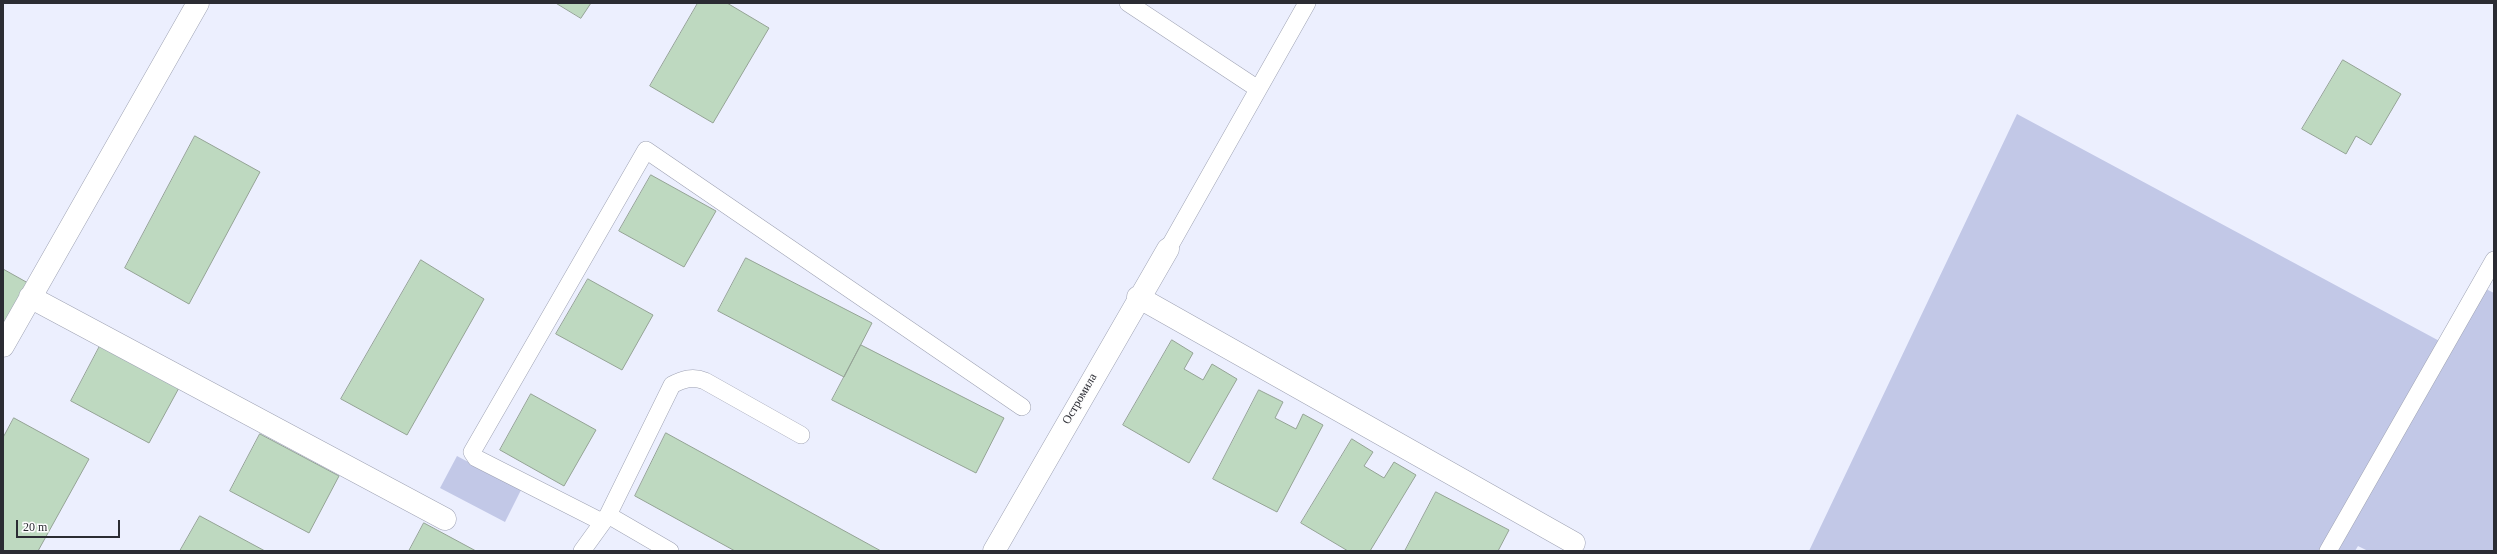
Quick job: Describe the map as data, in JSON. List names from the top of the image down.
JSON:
{
  "streets": {
    "street": ["Остромила"]
  },
  "scale_bar": "20 m"
}
